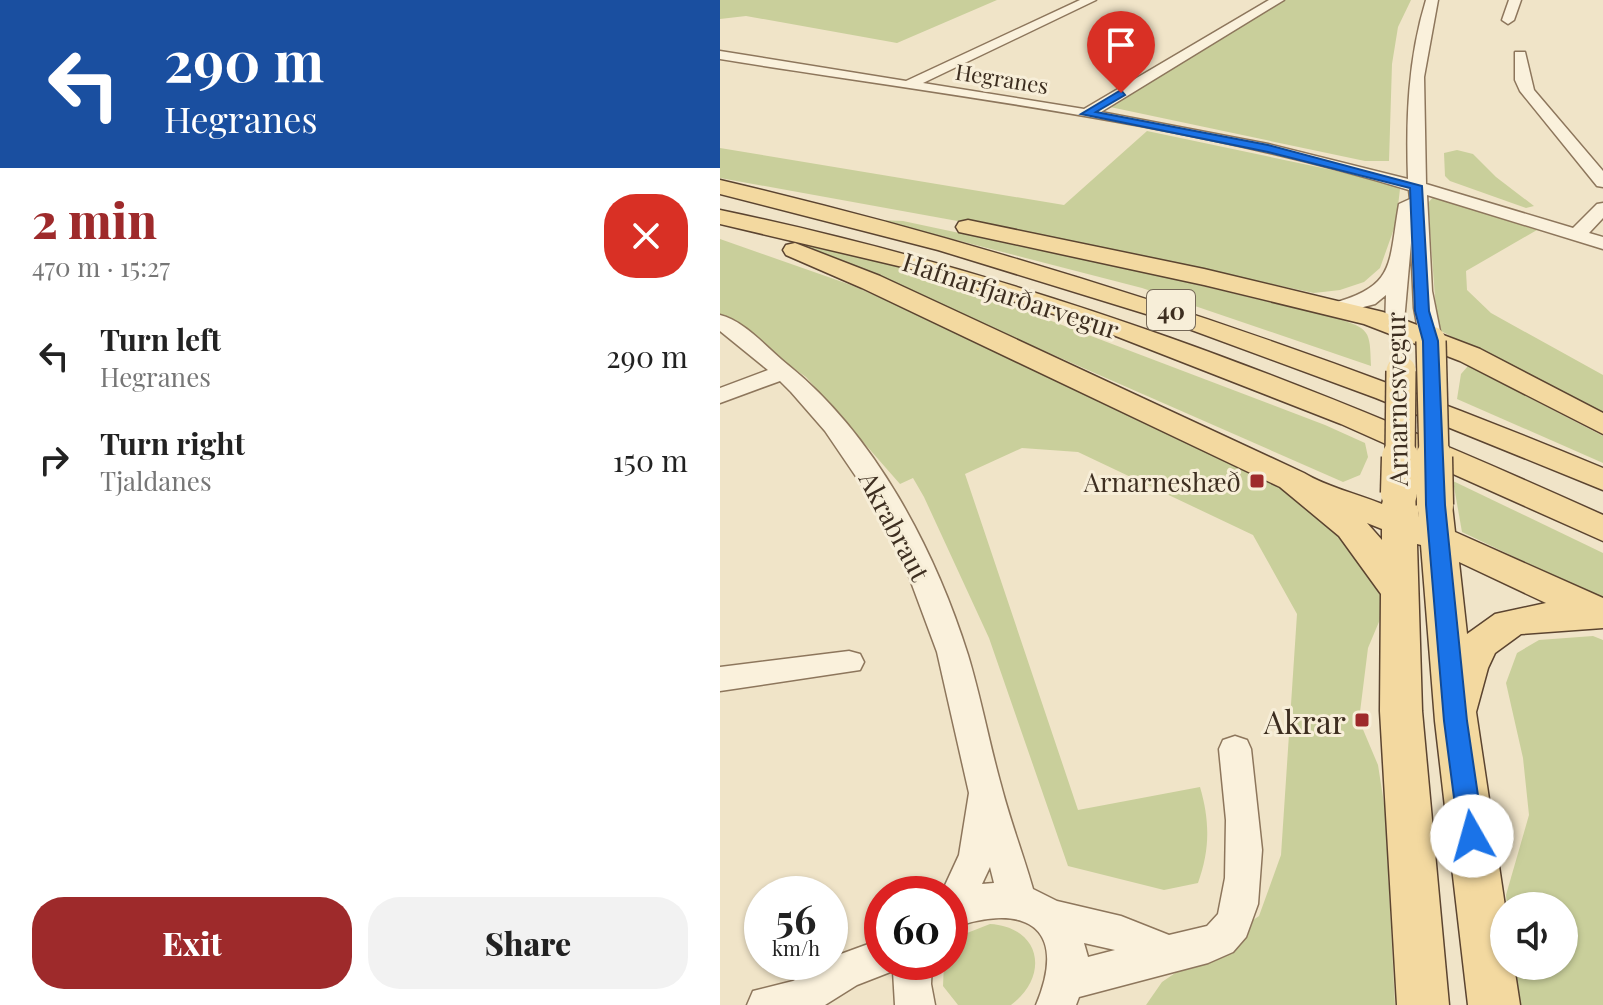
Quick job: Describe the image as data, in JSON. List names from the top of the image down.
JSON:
{
  "streets": {
    "main road": ["Hafnarfjarðarvegur", "40", "Arnarnesvegur"],
    "street": ["Hegranes", "Akrabraut"]
  },
  "crossings": [
    ["Hegranes", "Arnarnesvegur"]
  ],
  "places": {
    "transit": ["Arnarneshæð", "Akrar"]
  },
  "page": {
    "turn": ["290 m", "Hegranes"],
    "heading": ["2 min", "470 m · 15:27"],
    "list": [
      {
        "name": "Turn left",
        "note": "Hegranes",
        "value": "290 m"
      },
      {
        "name": "Turn right",
        "note": "Tjaldanes",
        "value": "150 m"
      }
    ],
    "speed": "56 km/h",
    "limit": "60",
    "buttons": ["Exit", "Share"]
  }
}
